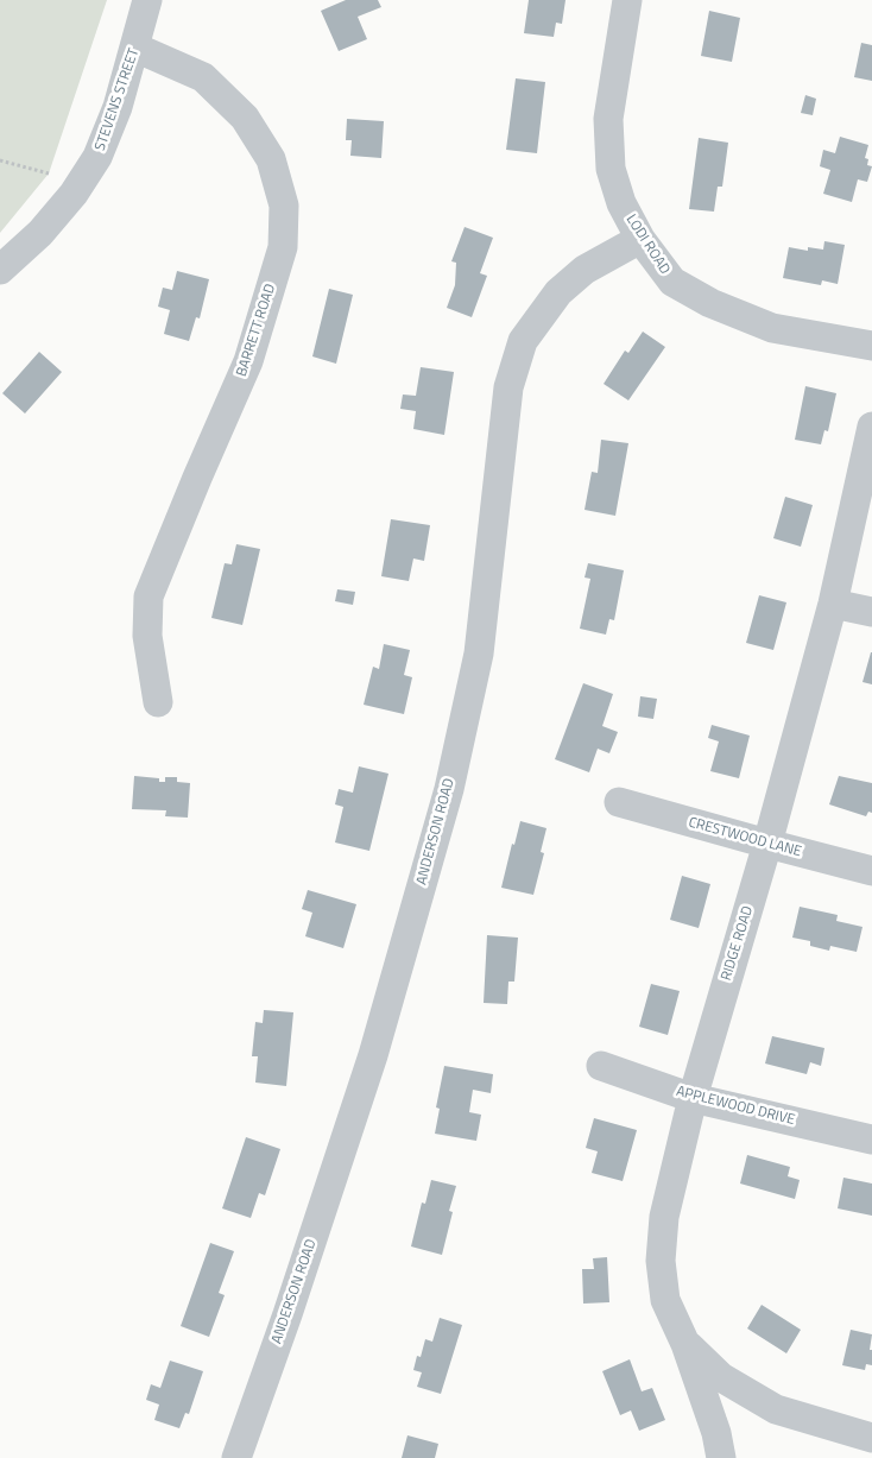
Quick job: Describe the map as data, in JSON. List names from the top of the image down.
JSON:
{
  "streets": {
    "street": [
      "STEVENS STREET",
      "LODI ROAD",
      "BARRETT ROAD",
      "ANDERSON ROAD",
      "CRESTWOOD LANE",
      "RIDGE ROAD",
      "APPLEWOOD DRIVE"
    ]
  },
  "crossings": [
    ["STEVENS STREET", "BARRETT ROAD"],
    ["LODI ROAD", "ANDERSON ROAD"],
    ["CRESTWOOD LANE", "RIDGE ROAD"],
    ["RIDGE ROAD", "APPLEWOOD DRIVE"]
  ]
}
